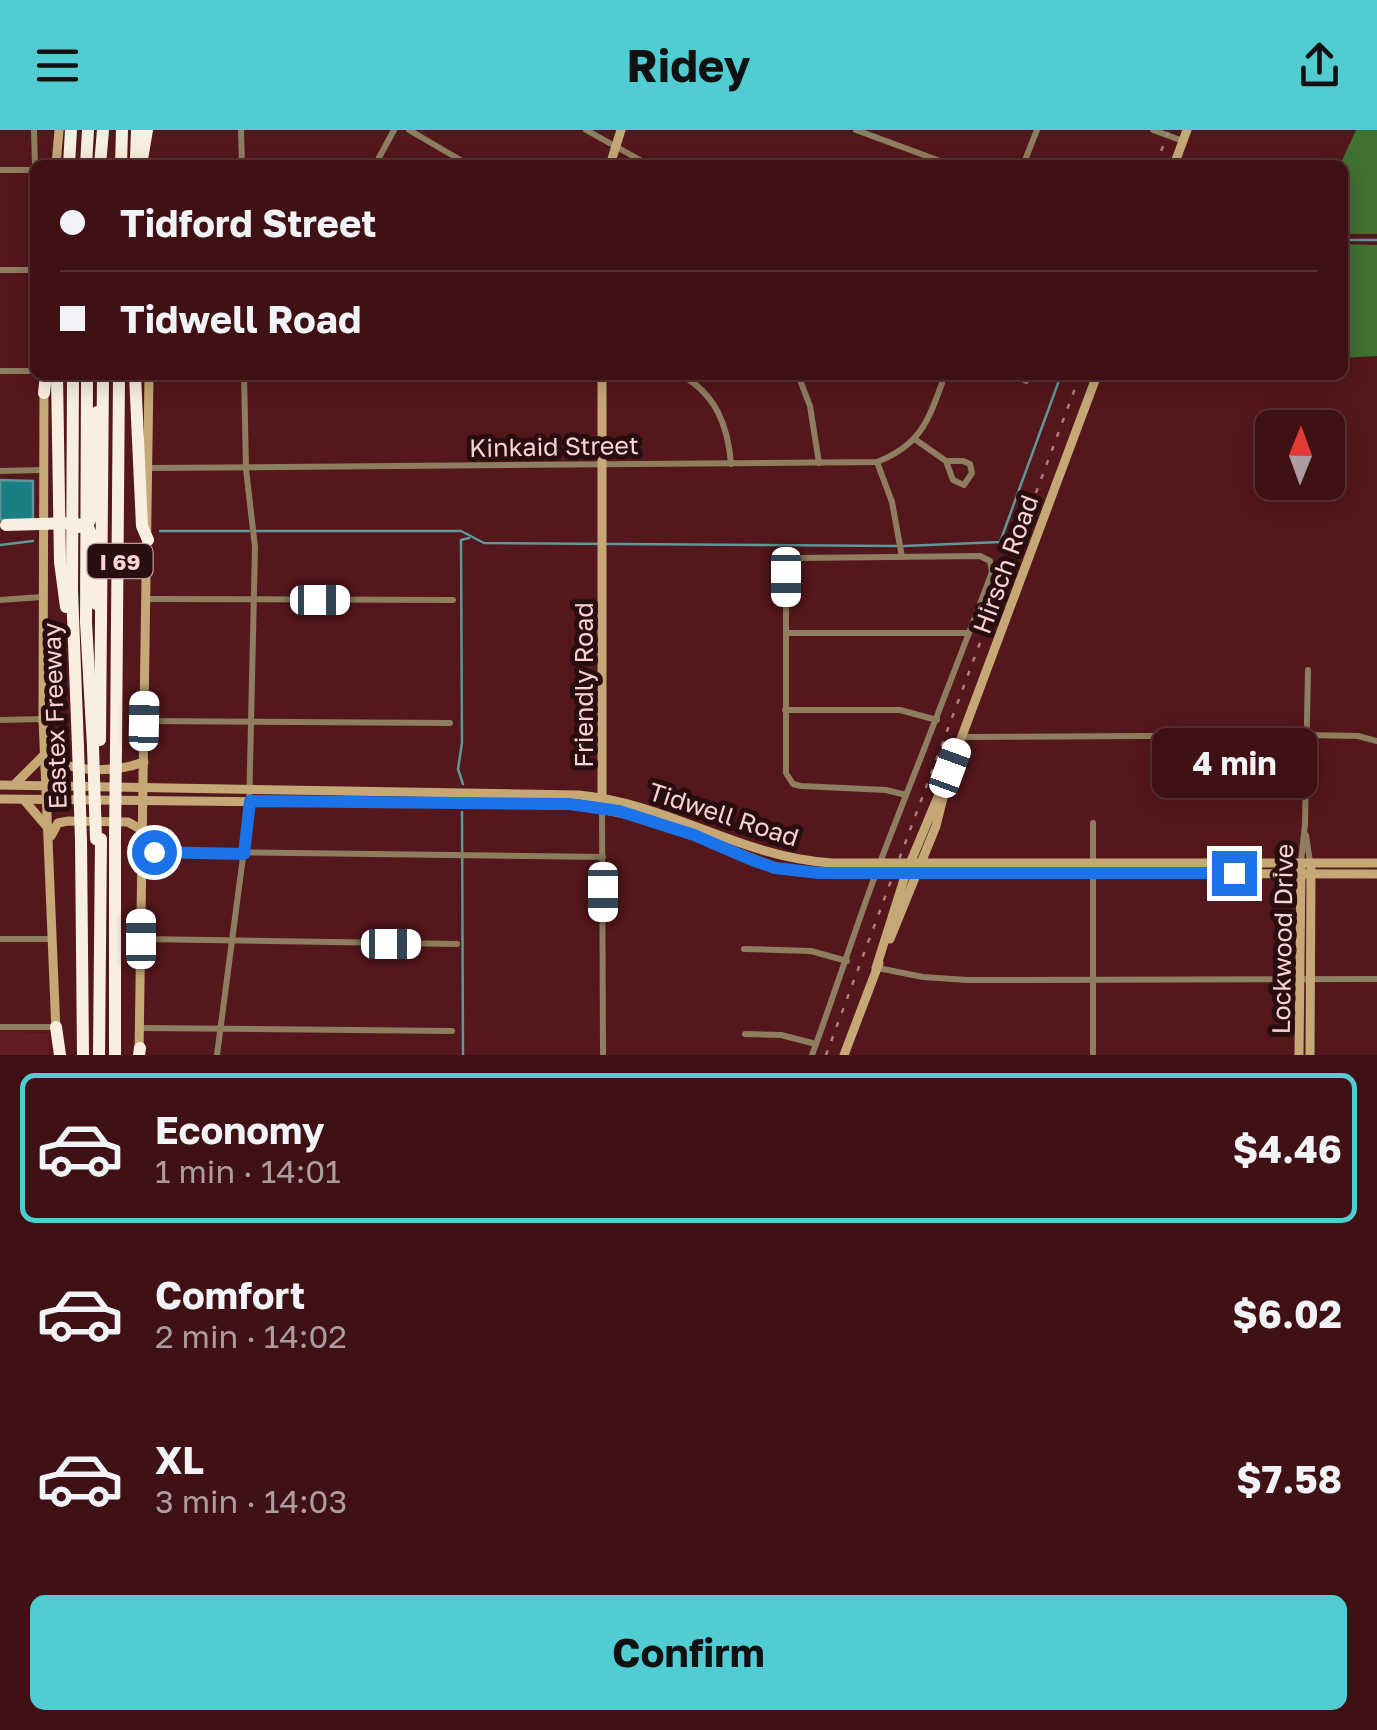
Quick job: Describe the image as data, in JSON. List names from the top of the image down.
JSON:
{
  "streets": {
    "highway": ["I 69", "Eastex Freeway"],
    "main road": [
      "Hirsch Road",
      "Friendly Road",
      "Tidwell Road",
      "Lockwood Drive"
    ],
    "street": ["Kinkaid Street"]
  },
  "crossings": [
    ["Kinkaid Street", "Friendly Road"],
    ["Hirsch Road", "Tidwell Road"],
    ["Friendly Road", "Tidwell Road"],
    ["Tidwell Road", "Lockwood Drive"]
  ],
  "north": "top",
  "page": {
    "header": "Ridey",
    "banner": ["Tidford Street", "Tidwell Road"],
    "bubble": "4 min",
    "list": [
      {
        "name": "Economy",
        "note": "1 min · 14:01",
        "value": "$4.46"
      },
      {
        "name": "Comfort",
        "note": "2 min · 14:02",
        "value": "$6.02"
      },
      {
        "name": "XL",
        "note": "3 min · 14:03",
        "value": "$7.58"
      }
    ],
    "buttons": "Confirm"
  }
}
